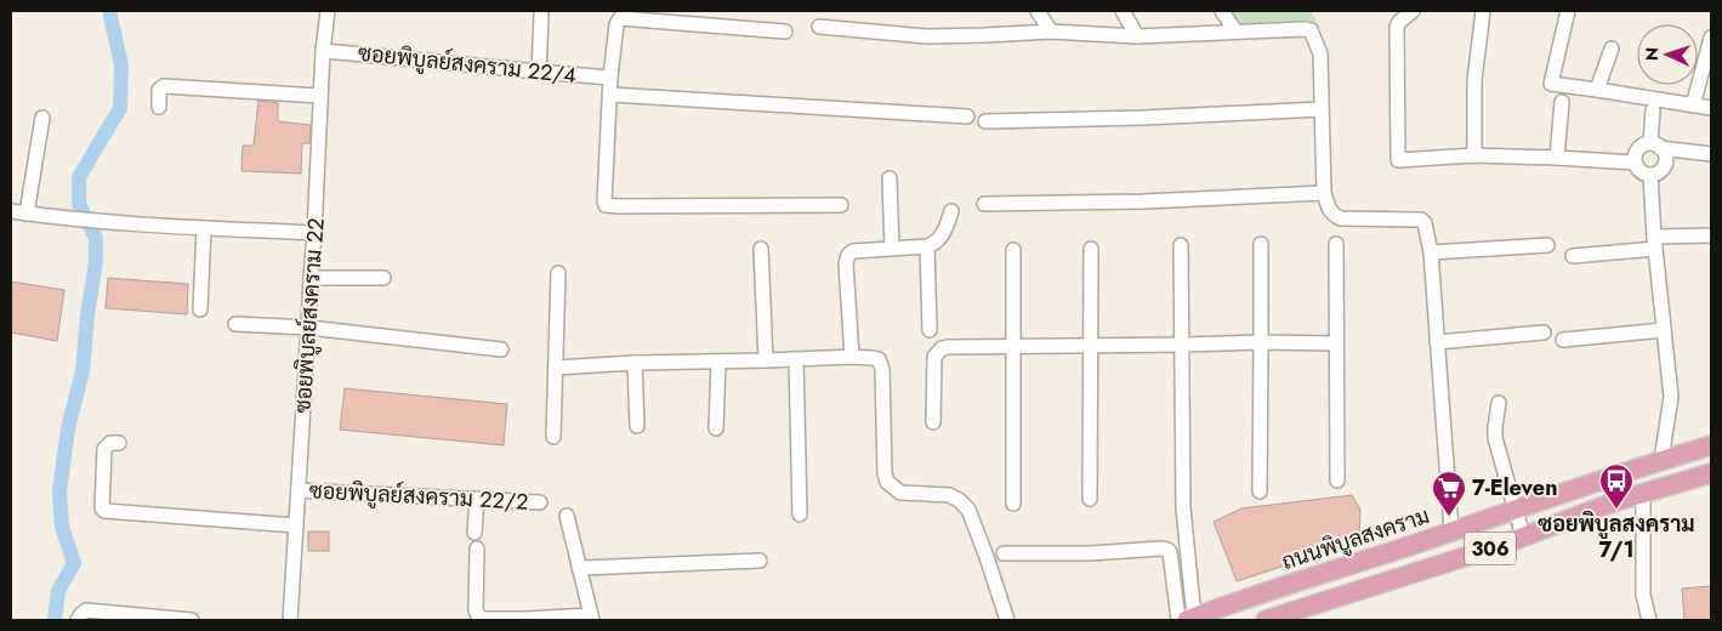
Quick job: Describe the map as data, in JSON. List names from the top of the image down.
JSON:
{
  "streets": {
    "main road": ["ถนนพิบูลสงคราม", "306"],
    "street": ["ซอยพิบูลย์สงคราม 22/4", "ซอยพิบูลย์สงคราม 22", "ซอยพิบูลย์สงคราม 22/2"]
  },
  "crossings": [
    ["ซอยพิบูลย์สงคราม 22/4", "ซอยพิบูลย์สงคราม 22"],
    ["ซอยพิบูลย์สงคราม 22", "ซอยพิบูลย์สงคราม 22/2"]
  ],
  "places": {
    "bus stop": ["ซอยพิบูลสงคราม 7/1"],
    "supermarket": ["7-Eleven"]
  },
  "north": "left"
}
